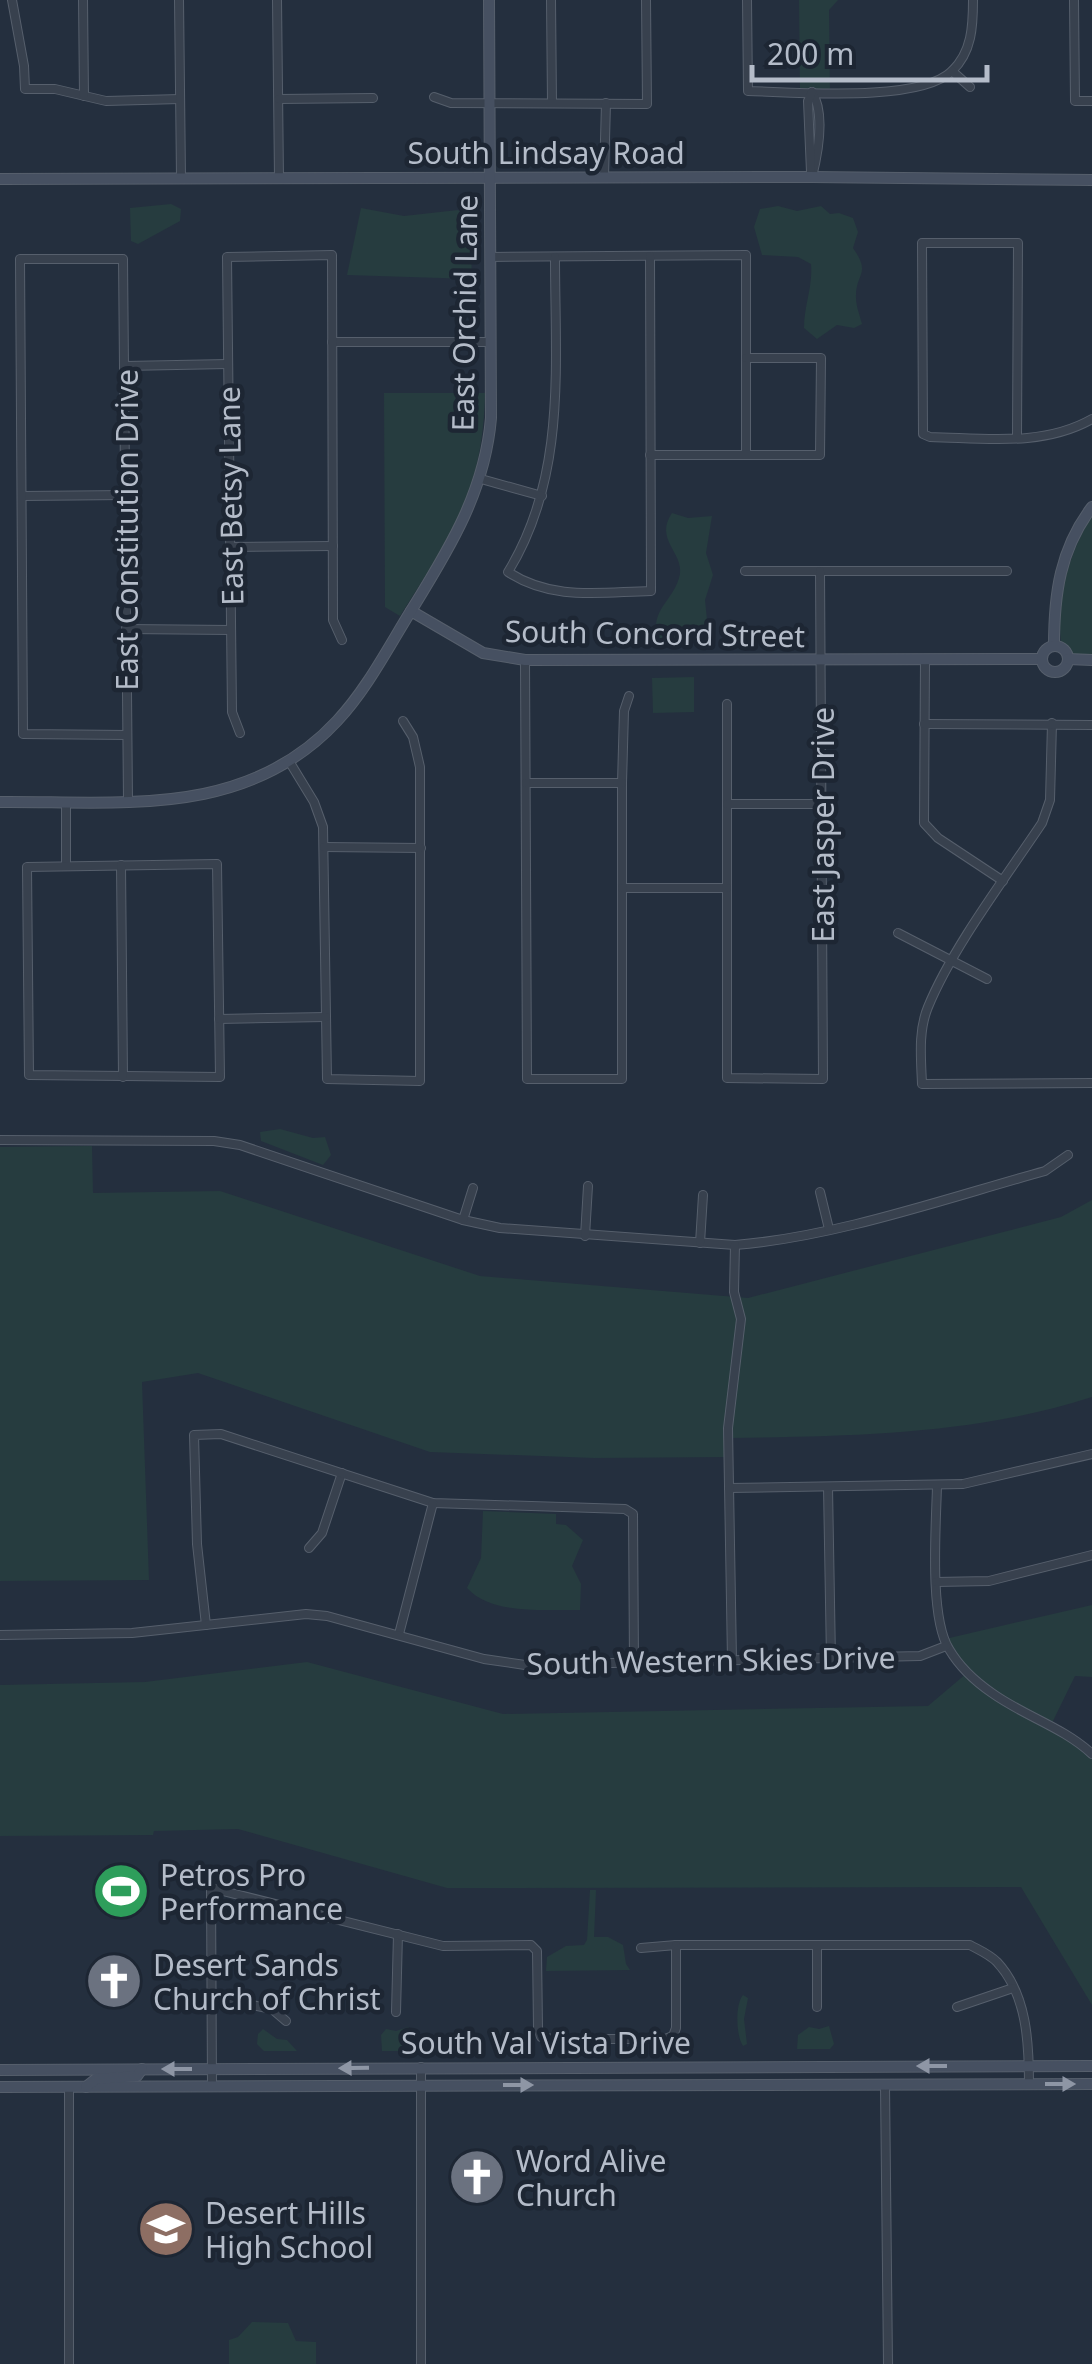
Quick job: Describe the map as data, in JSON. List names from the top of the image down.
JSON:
{
  "streets": {
    "main road": [
      "South Lindsay Road",
      "East Orchid Lane",
      "South Concord Street",
      "South Val Vista Drive"
    ],
    "street": [
      "East Betsy Lane",
      "East Constitution Drive",
      "East Jasper Drive",
      "South Western Skies Drive"
    ]
  },
  "crossings": [
    ["South Lindsay Road", "East Orchid Lane"],
    ["East Orchid Lane", "South Concord Street"],
    ["South Concord Street", "East Jasper Drive"]
  ],
  "places": {
    "sports": ["Petros Pro Performance"],
    "church": ["Desert Sands Church of Christ", "Word Alive Church"],
    "school or university": ["Desert Hills High School"]
  },
  "scale_bar": "200 m"
}
